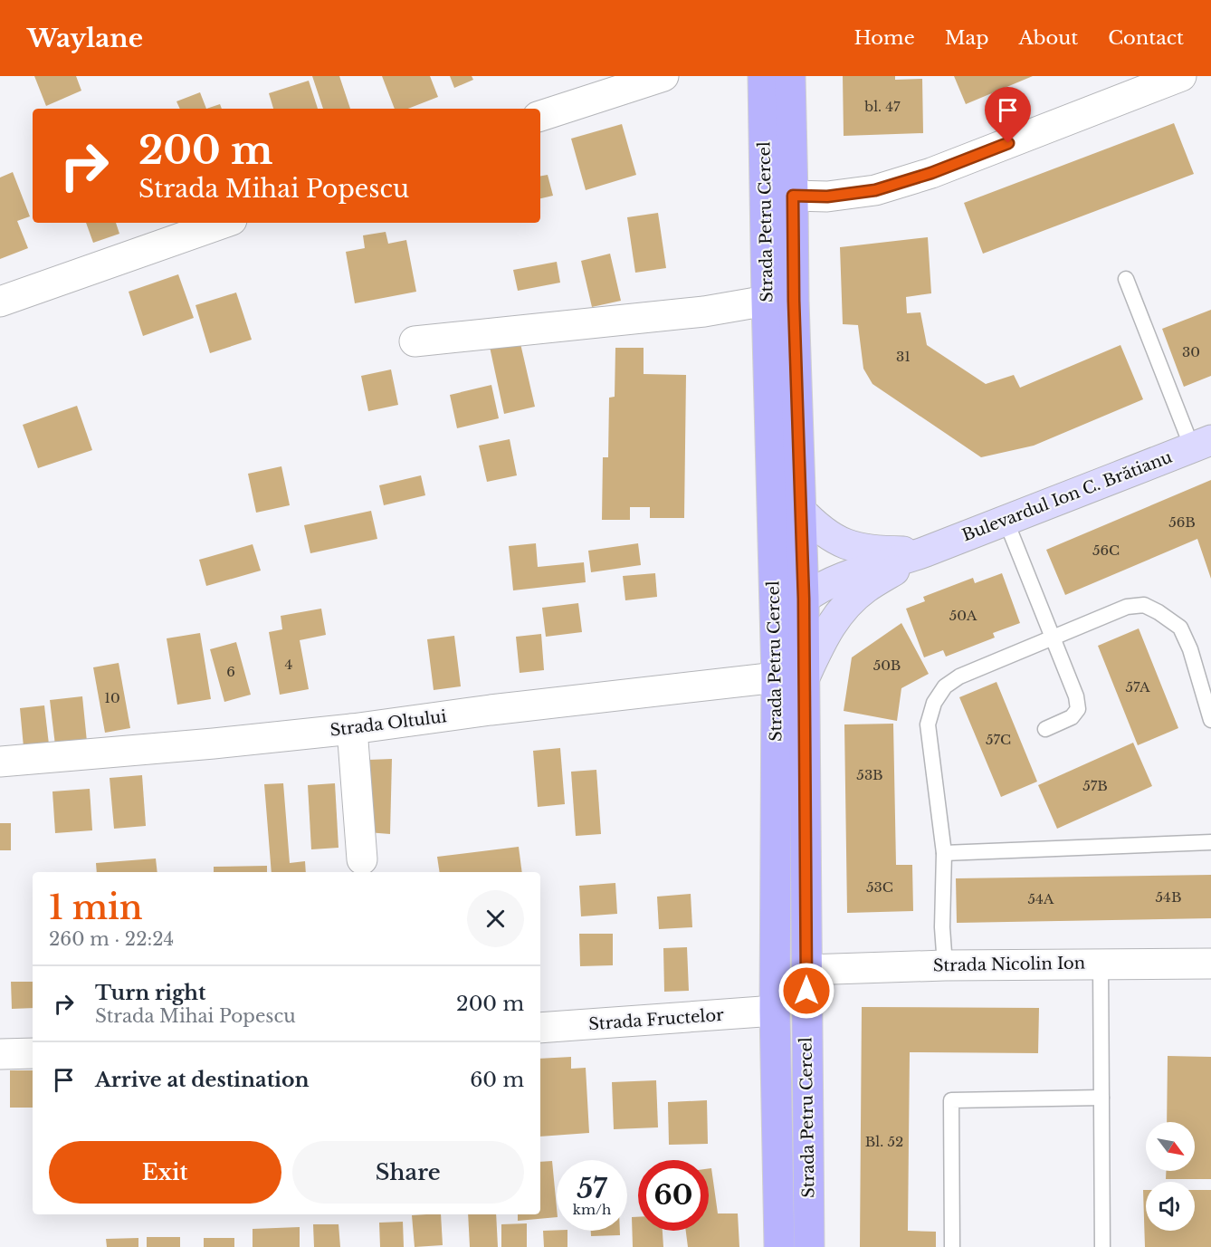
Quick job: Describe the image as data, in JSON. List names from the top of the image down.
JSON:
{
  "streets": {
    "main road": ["Strada Petru Cercel", "Bulevardul Ion C. Brătianu"],
    "street": ["Strada Oltului", "Strada Nicolin Ion", "Strada Fructelor"]
  },
  "crossings": [
    ["Strada Petru Cercel", "Strada Oltului"],
    ["Strada Petru Cercel", "Strada Nicolin Ion"],
    ["Strada Petru Cercel", "Strada Fructelor"]
  ],
  "house_numbers": [
    "bl. 47",
    "30",
    "31",
    "56B",
    "56C",
    "50A",
    "4",
    "50B",
    "6",
    "57A",
    "10",
    "57C",
    "53B",
    "57B",
    "53C",
    "54B",
    "54A",
    "Bl. 52"
  ],
  "north": "bottom right",
  "page": {
    "header": "Waylane",
    "nav": [
      "Home",
      "Map",
      "About",
      "Contact"
    ],
    "turn": ["200 m", "Strada Mihai Popescu"],
    "heading": ["1 min", "260 m · 22:24"],
    "list": [
      {
        "name": "Turn right",
        "note": "Strada Mihai Popescu",
        "value": "200 m"
      },
      {
        "name": "Arrive at destination",
        "value": "60 m"
      }
    ],
    "buttons": ["Exit", "Share"],
    "speed": "57 km/h",
    "limit": "60"
  }
}
